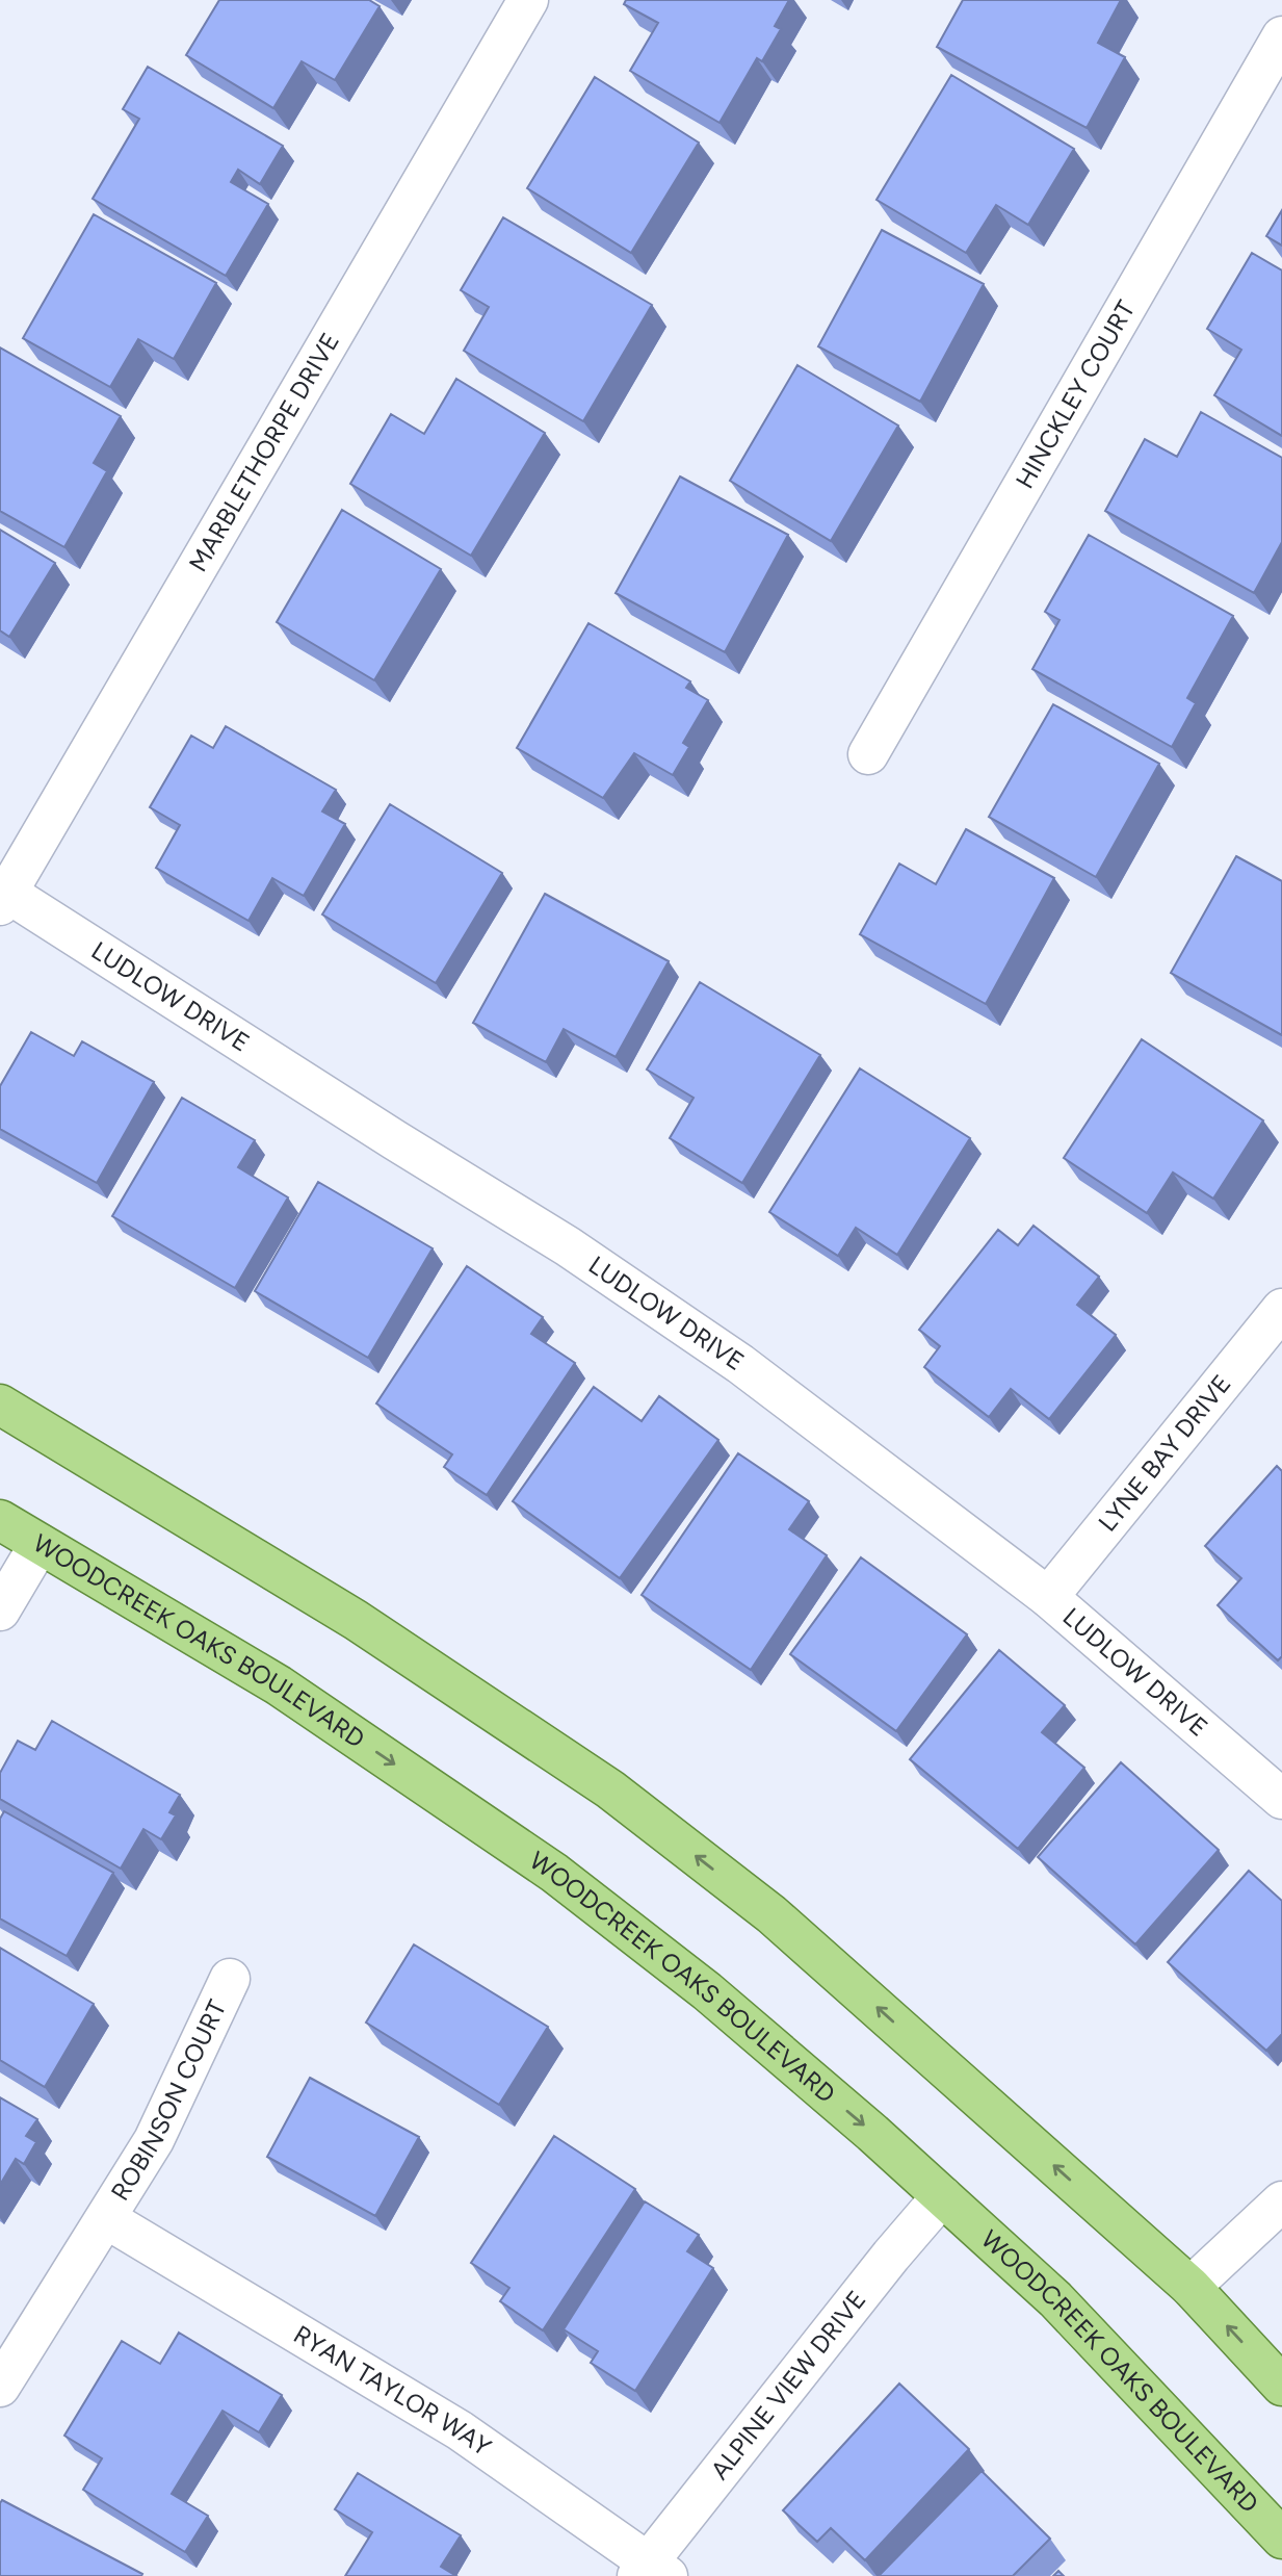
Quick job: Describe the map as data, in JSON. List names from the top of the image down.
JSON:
{
  "streets": {
    "main road": ["WOODCREEK OAKS BOULEVARD"],
    "street": [
      "HINCKLEY COURT",
      "MARBLETHORPE DRIVE",
      "LUDLOW DRIVE",
      "LYNE BAY DRIVE",
      "ROBINSON COURT",
      "ALPINE VIEW DRIVE",
      "RYAN TAYLOR WAY"
    ]
  },
  "crossings": [
    ["MARBLETHORPE DRIVE", "LUDLOW DRIVE"],
    ["LUDLOW DRIVE", "LYNE BAY DRIVE"],
    ["WOODCREEK OAKS BOULEVARD", "ALPINE VIEW DRIVE"],
    ["ROBINSON COURT", "RYAN TAYLOR WAY"],
    ["ALPINE VIEW DRIVE", "RYAN TAYLOR WAY"]
  ]
}
